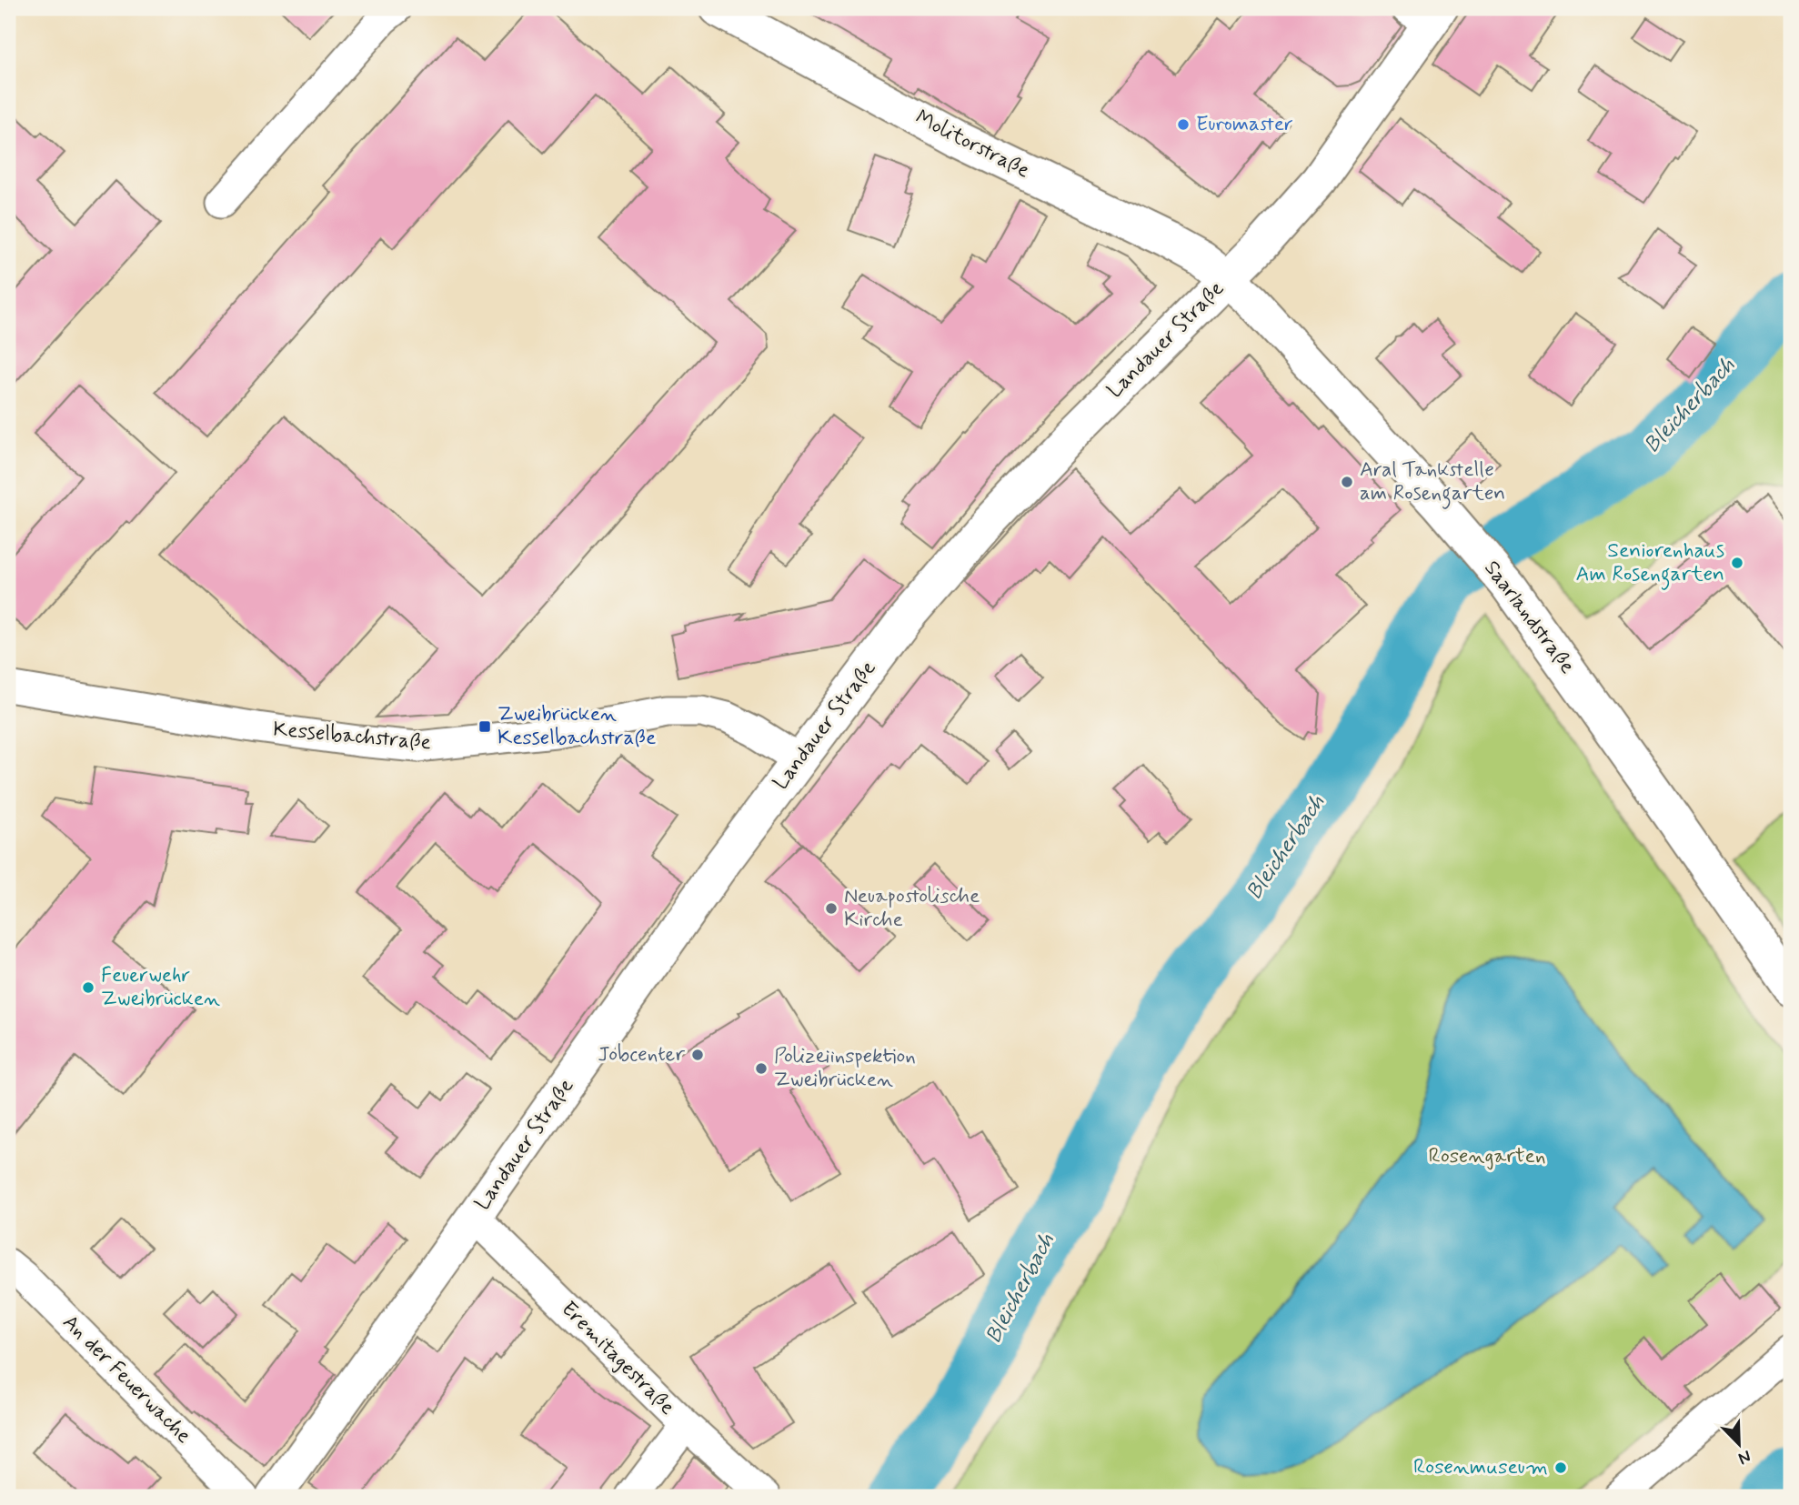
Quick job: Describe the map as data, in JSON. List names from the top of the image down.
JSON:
{
  "streets": {
    "main road": ["Molitorstraße", "Landauer Straße", "Saarlandstraße"],
    "street": ["Kesselbachstraße", "Eremitagestraße", "An der Feuerwache"]
  },
  "crossings": [
    ["Molitorstraße", "Landauer Straße"],
    ["Molitorstraße", "Saarlandstraße"],
    ["Landauer Straße", "Saarlandstraße"],
    ["Landauer Straße", "Kesselbachstraße"],
    ["Landauer Straße", "Eremitagestraße"]
  ],
  "water": ["Bleicherbach"],
  "parks": ["Rosengarten"],
  "places": {
    "other": [
      "Euromaster",
      "Aral Tankstelle am Rosengarten",
      "Seniorenhaus Am Rosengarten",
      "Neuapostolische Kirche",
      "Feuerwehr Zweibrücken",
      "Jobcenter",
      "Polizeiinspektion Zweibrücken",
      "Rosenmuseum"
    ],
    "transit": ["Zweibrücken Kesselbachstraße"]
  },
  "north": "bottom right"
}
